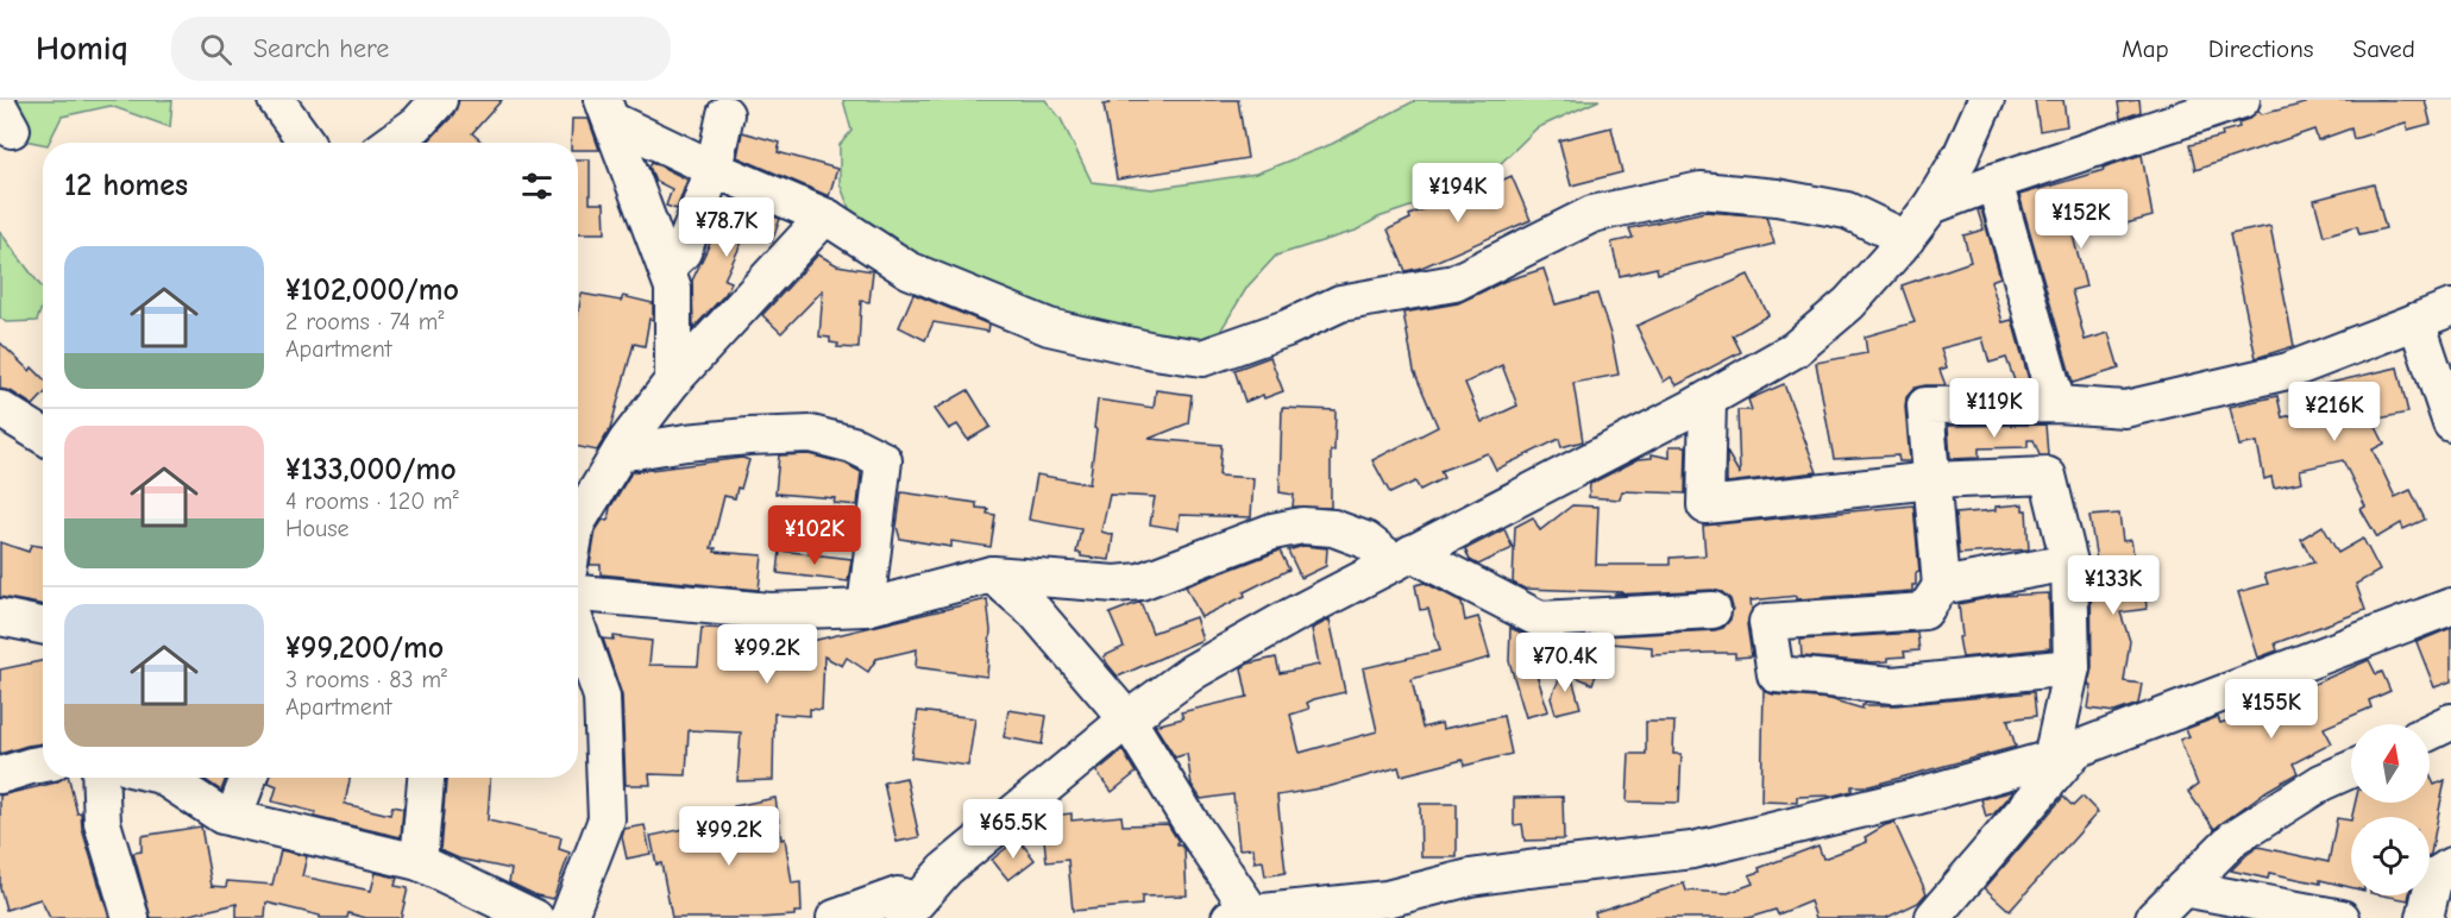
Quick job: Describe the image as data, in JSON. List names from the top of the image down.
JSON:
{
  "north": "top",
  "page": {
    "header": "Homiq",
    "search": "Search here",
    "nav": ["Map", "Directions", "Saved"],
    "heading": "12 homes",
    "price": [
      "¥194K",
      "¥152K",
      "¥78.7K",
      "¥119K",
      "¥216K",
      "¥102K",
      "¥133K",
      "¥99.2K",
      "¥70.4K",
      "¥155K",
      "¥65.5K",
      "¥99.2K"
    ],
    "list": [
      {
        "name": "¥102,000/mo",
        "note": "2 rooms · 74 m² · Apartment"
      },
      {
        "name": "¥133,000/mo",
        "note": "4 rooms · 120 m² · House"
      },
      {
        "name": "¥99,200/mo",
        "note": "3 rooms · 83 m² · Apartment"
      }
    ]
  }
}
